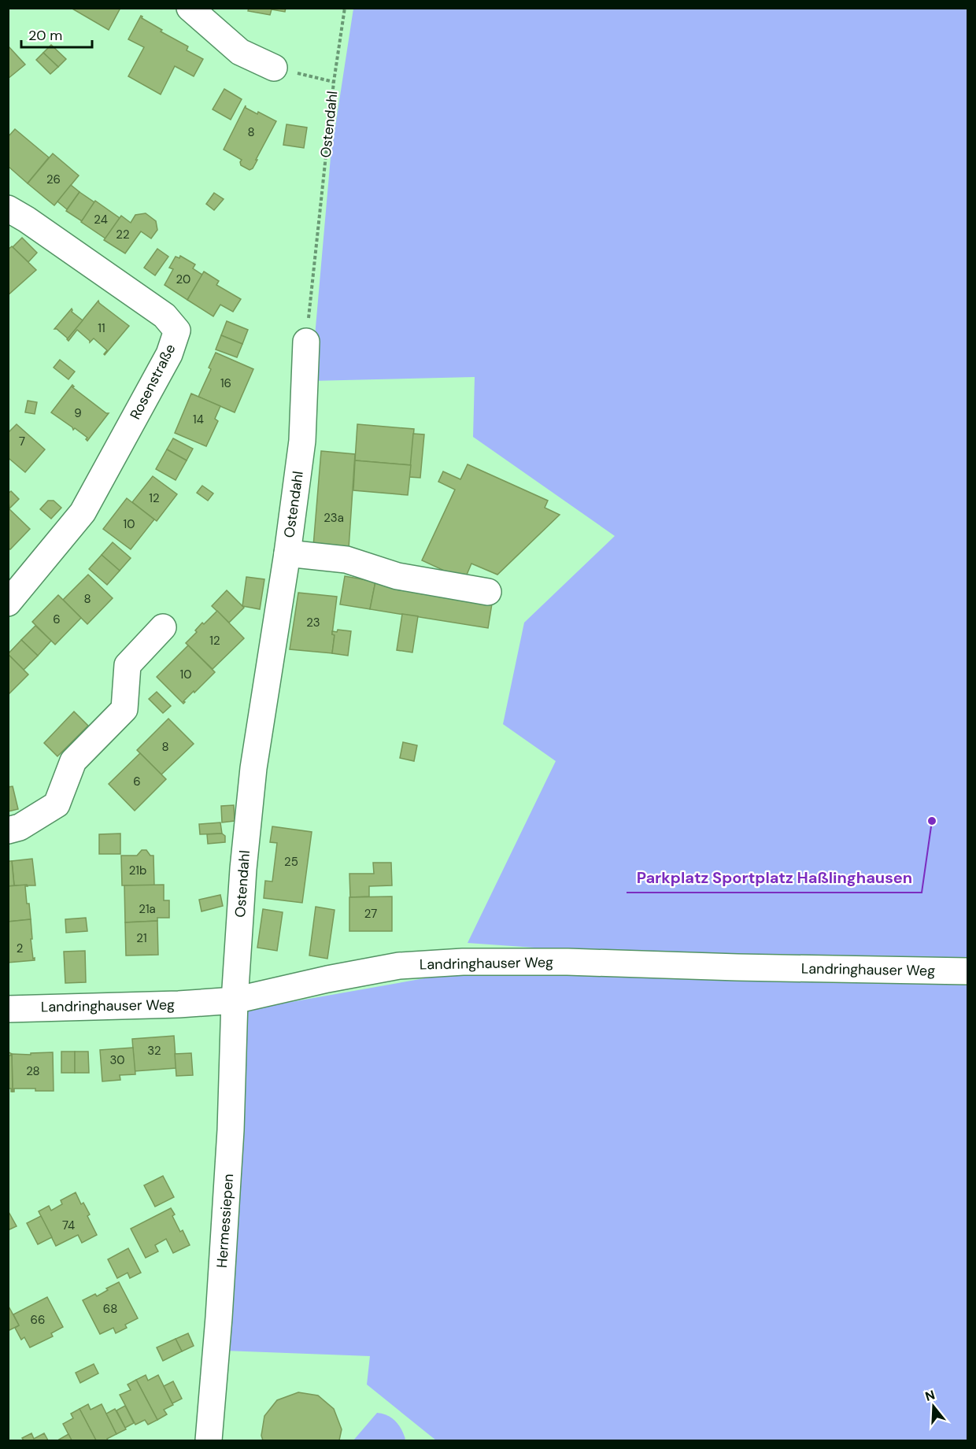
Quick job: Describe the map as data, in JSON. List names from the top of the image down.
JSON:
{
  "streets": {
    "street": [
      "Ostendahl",
      "Rosenstraße",
      "Landringhauser Weg",
      "Hermessiepen"
    ]
  },
  "crossings": [
    ["Ostendahl", "Landringhauser Weg"],
    ["Ostendahl", "Hermessiepen"],
    ["Landringhauser Weg", "Hermessiepen"]
  ],
  "places": ["Parkplatz Sportplatz Haßlinghausen"],
  "house_numbers": [
    "8",
    "26",
    "24",
    "22",
    "20",
    "11",
    "16",
    "9",
    "14",
    "7",
    "12",
    "23a",
    "10",
    "8",
    "6",
    "23",
    "12",
    "10",
    "8",
    "6",
    "25",
    "21b",
    "21a",
    "27",
    "21",
    "2",
    "32",
    "30",
    "28",
    "74",
    "68",
    "66"
  ],
  "scale_bar": "20 m",
  "north": "top"
}
